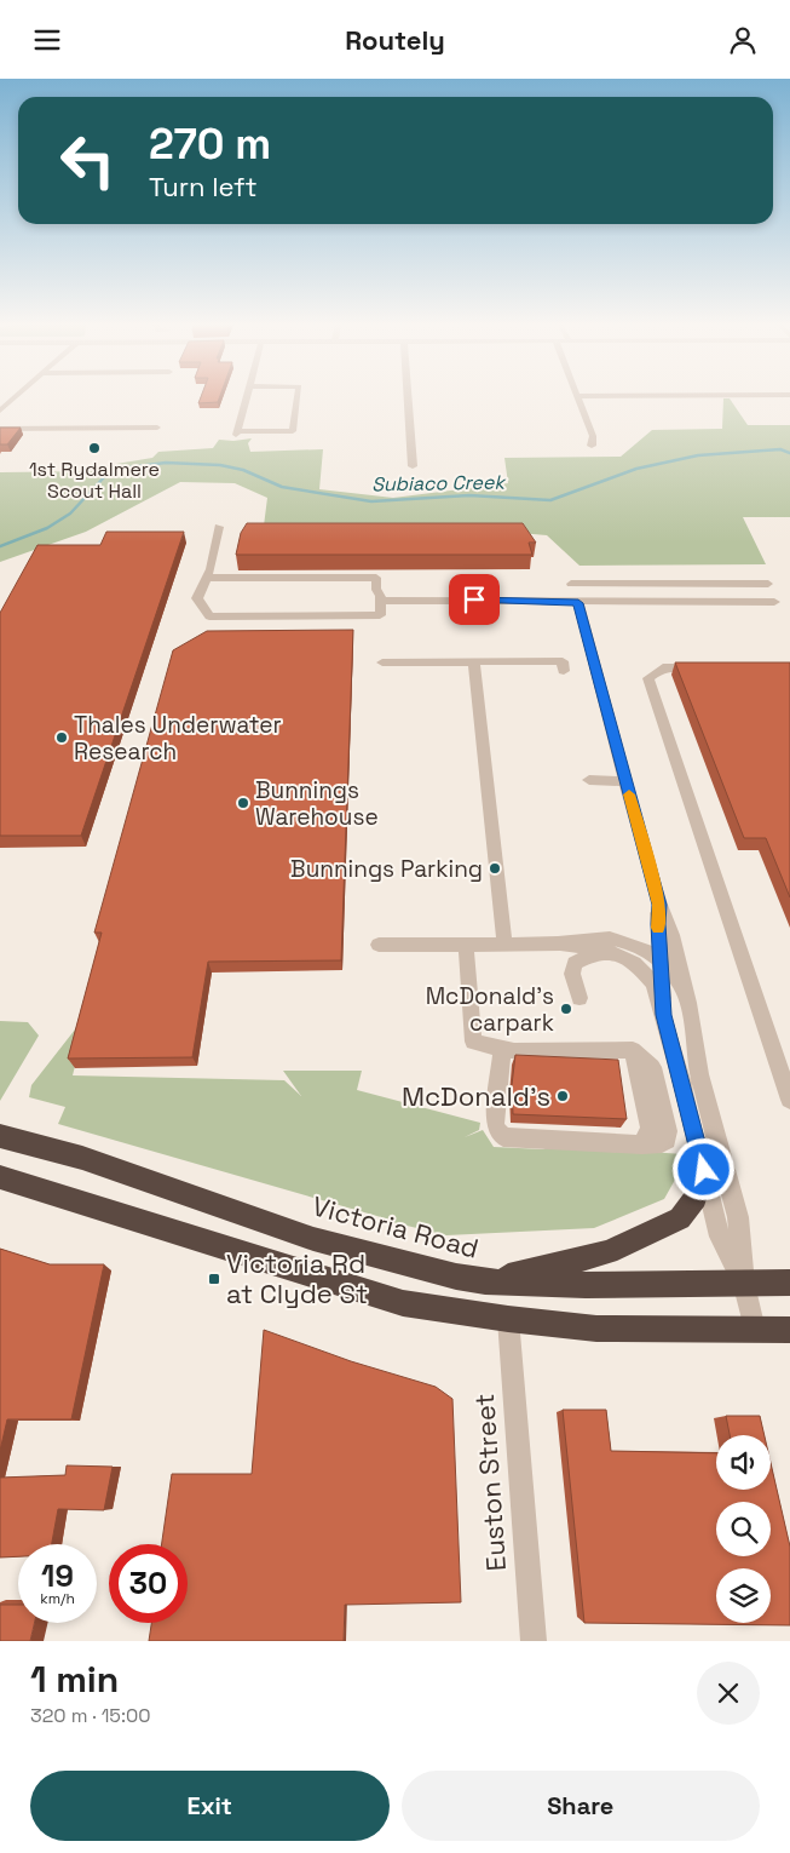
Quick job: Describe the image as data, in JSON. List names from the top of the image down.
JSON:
{
  "streets": {
    "highway": ["Victoria Road"],
    "street": ["Euston Street"]
  },
  "water": ["Subiaco Creek"],
  "places": {
    "other": [
      "1st Rydalmere Scout Hall",
      "Thales Underwater Research",
      "Bunnings Warehouse",
      "Bunnings Parking",
      "McDonald's carpark",
      "McDonald's"
    ],
    "transit": ["Victoria Rd at Clyde St"]
  },
  "page": {
    "header": "Routely",
    "turn": ["270 m", "Turn left"],
    "speed": "19 km/h",
    "limit": "30",
    "heading": ["1 min", "320 m · 15:00"],
    "buttons": ["Exit", "Share"]
  }
}
